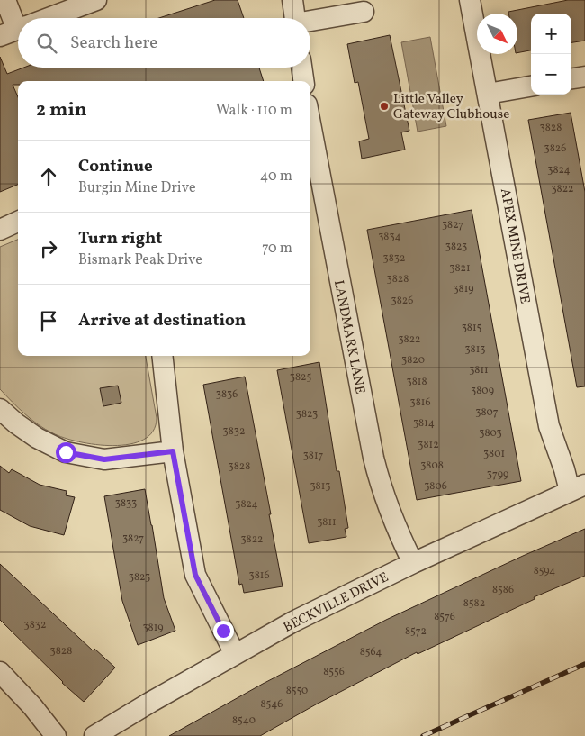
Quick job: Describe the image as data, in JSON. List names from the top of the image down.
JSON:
{
  "streets": {
    "street": ["APEX MINE DRIVE", "LANDMARK LANE", "BECKVILLE DRIVE"]
  },
  "crossings": [
    ["APEX MINE DRIVE", "BECKVILLE DRIVE"],
    ["LANDMARK LANE", "BECKVILLE DRIVE"]
  ],
  "places": ["Little Valley Gateway Clubhouse"],
  "house_numbers": [
    "3828",
    "3826",
    "3824",
    "3822",
    "3827",
    "3834",
    "3823",
    "3832",
    "3821",
    "3828",
    "3819",
    "3826",
    "3815",
    "3822",
    "3813",
    "3820",
    "3811",
    "3825",
    "3818",
    "3809",
    "3836",
    "3816",
    "3807",
    "3823",
    "3814",
    "3832",
    "3803",
    "3812",
    "3801",
    "3817",
    "3808",
    "3828",
    "3799",
    "3813",
    "3806",
    "3833",
    "3824",
    "3811",
    "3827",
    "3822",
    "8594",
    "3816",
    "3823",
    "8586",
    "8582",
    "8576",
    "3832",
    "3819",
    "8572",
    "3828",
    "8564",
    "8556",
    "8550",
    "8546",
    "8540"
  ],
  "north": "bottom right",
  "page": {
    "map_buttons": ["+", "−"],
    "search": "Search here",
    "heading": ["2 min", "Walk · 110 m"],
    "list": [
      ["Continue", "Burgin Mine Drive", "40 m"],
      ["Turn right", "Bismark Peak Drive", "70 m"],
      "Arrive at destination"
    ]
  }
}
